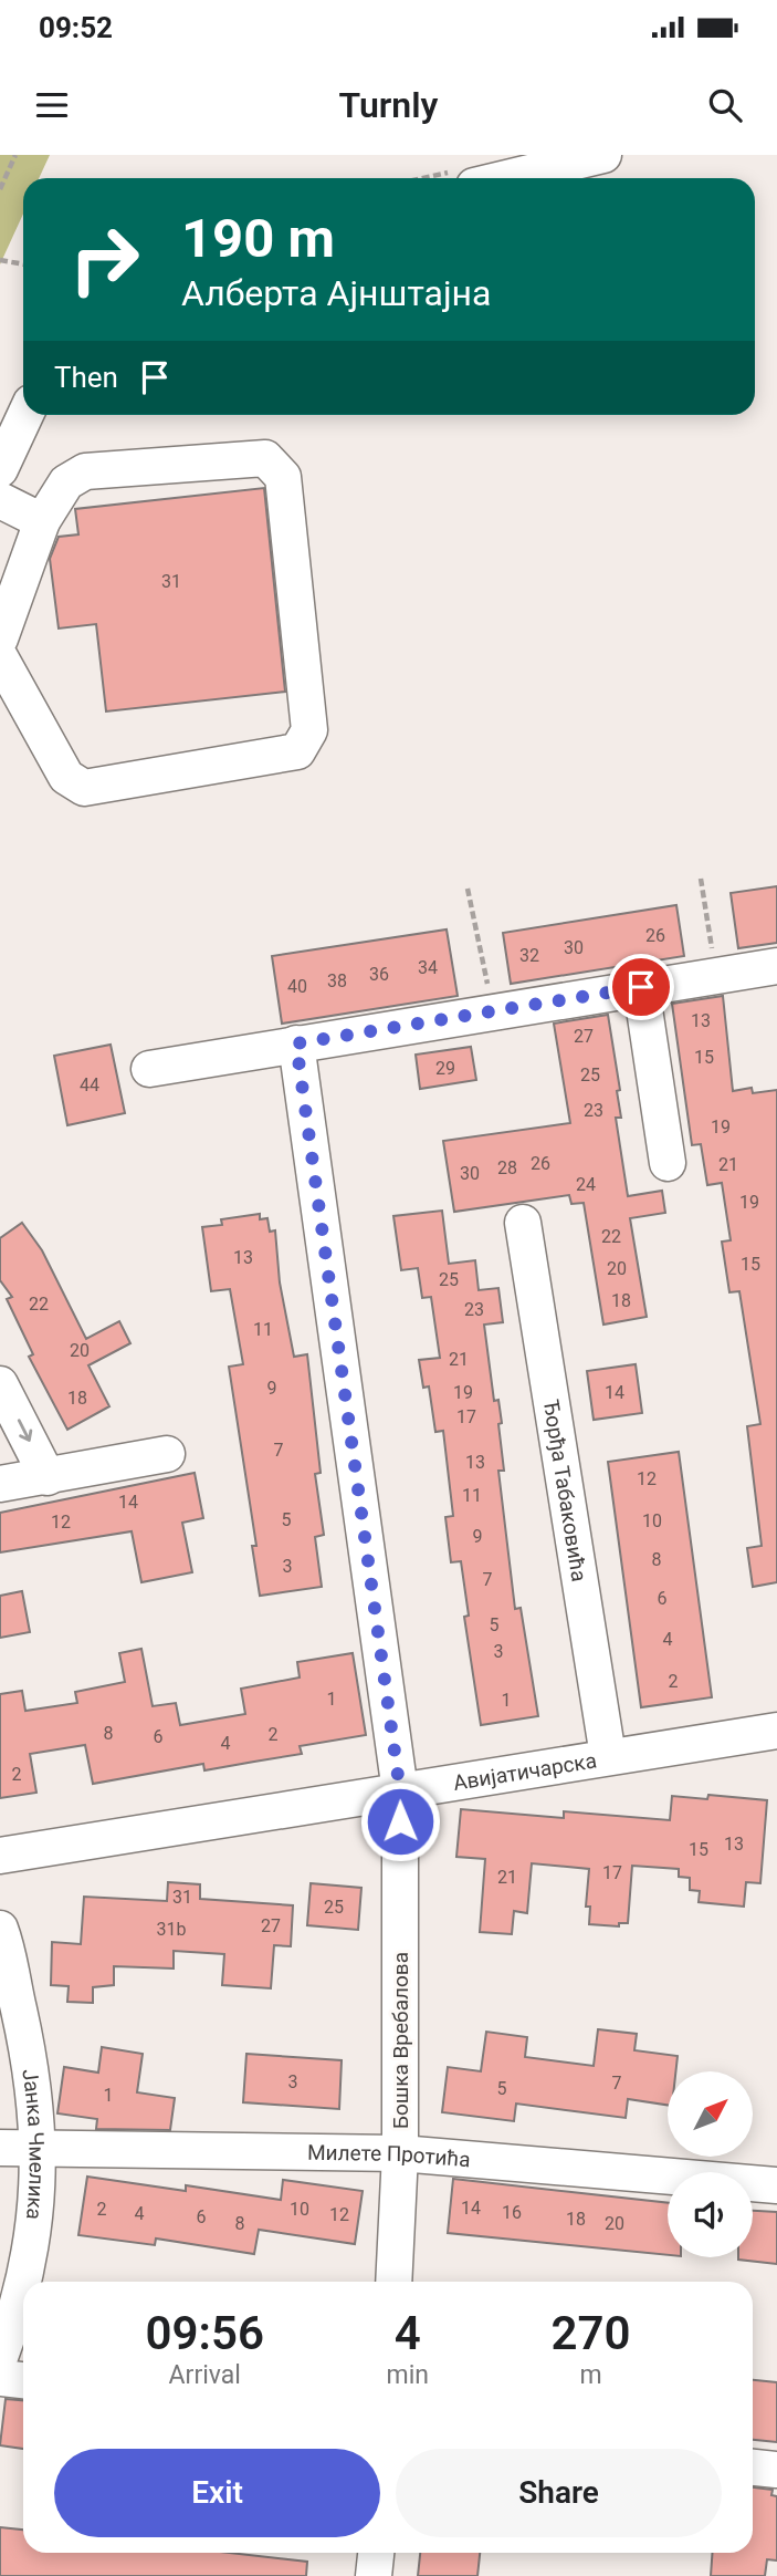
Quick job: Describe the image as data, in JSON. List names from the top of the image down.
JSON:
{
  "streets": {
    "street": [
      "Ђорђа Табаковића",
      "Авијатичарска",
      "Бошка Вребалова",
      "Јанка Чмелика",
      "Милете Протића"
    ]
  },
  "crossings": [
    ["Ђорђа Табаковића", "Авијатичарска"],
    ["Авијатичарска", "Бошка Вребалова"],
    ["Бошка Вребалова", "Милете Протића"],
    ["Јанка Чмелика", "Милете Протића"]
  ],
  "house_numbers": [
    "31",
    "26",
    "30",
    "32",
    "34",
    "36",
    "38",
    "40",
    "13",
    "27",
    "15",
    "29",
    "25",
    "44",
    "23",
    "19",
    "26",
    "21",
    "28",
    "30",
    "24",
    "19",
    "22",
    "13",
    "15",
    "20",
    "25",
    "18",
    "22",
    "23",
    "11",
    "20",
    "21",
    "9",
    "19",
    "14",
    "18",
    "17",
    "7",
    "13",
    "12",
    "11",
    "14",
    "5",
    "10",
    "12",
    "9",
    "8",
    "3",
    "7",
    "6",
    "5",
    "4",
    "3",
    "2",
    "1",
    "1",
    "8",
    "2",
    "6",
    "4",
    "2",
    "13",
    "15",
    "17",
    "21",
    "31",
    "25",
    "27",
    "31b",
    "3",
    "7",
    "5",
    "1",
    "14",
    "2",
    "10",
    "16",
    "4",
    "12",
    "6",
    "18",
    "8",
    "20"
  ],
  "north": "top right",
  "page": {
    "status": "09:52",
    "header": "Turnly",
    "turn": ["190 m", "Алберта Ајнштајна"],
    "then": "Then",
    "eta": [
      "09:56",
      "Arrival",
      "4",
      "min",
      "270",
      "m"
    ],
    "buttons": ["Exit", "Share"]
  }
}
